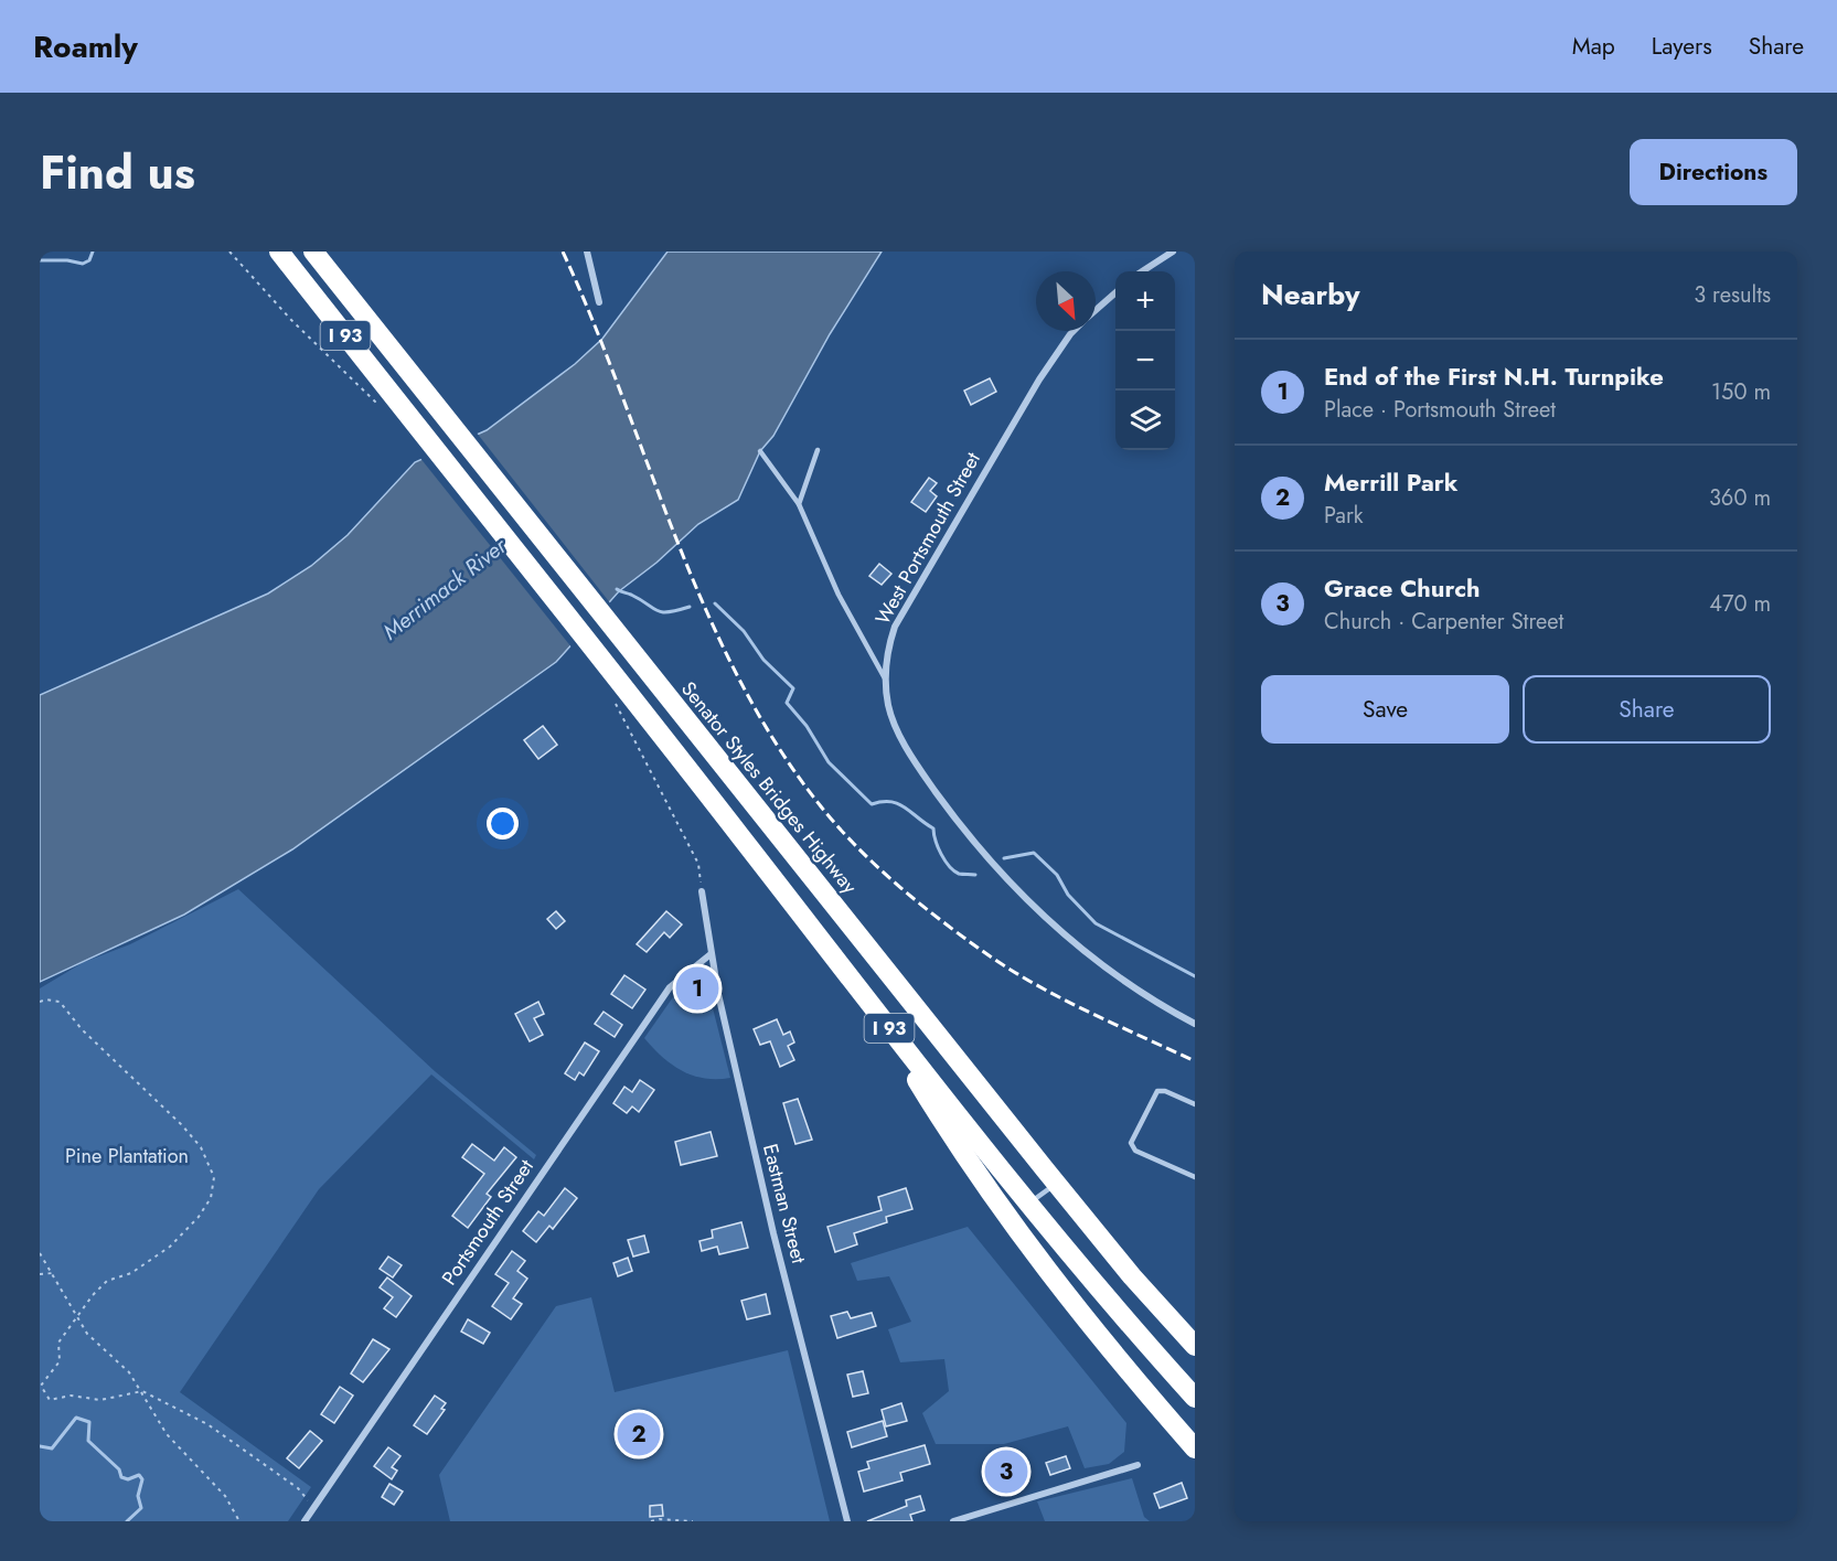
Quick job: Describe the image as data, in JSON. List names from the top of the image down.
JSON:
{
  "streets": {
    "highway": ["I 93", "Senator Styles Bridges Highway"],
    "street": ["West Portsmouth Street", "Eastman Street", "Portsmouth Street"]
  },
  "crossings": [
    ["Eastman Street", "Portsmouth Street"]
  ],
  "water": ["Merrimack River"],
  "parks": ["Pine Plantation"],
  "north": "bottom right",
  "page": {
    "header": "Roamly",
    "nav": ["Map", "Layers", "Share"],
    "title": "Find us",
    "buttons": [
      "Directions",
      ["Save", "Share"]
    ],
    "heading": ["Nearby", "3 results"],
    "map_buttons": ["+", "−"],
    "list": [
      {
        "mark": "1",
        "name": "End of the First N.H. Turnpike",
        "note": "Place · Portsmouth Street",
        "value": "150 m"
      },
      {
        "mark": "2",
        "name": "Merrill Park",
        "note": "Park",
        "value": "360 m"
      },
      {
        "mark": "3",
        "name": "Grace Church",
        "note": "Church · Carpenter Street",
        "value": "470 m"
      }
    ],
    "pins": ["1", "2", "3"]
  }
}
